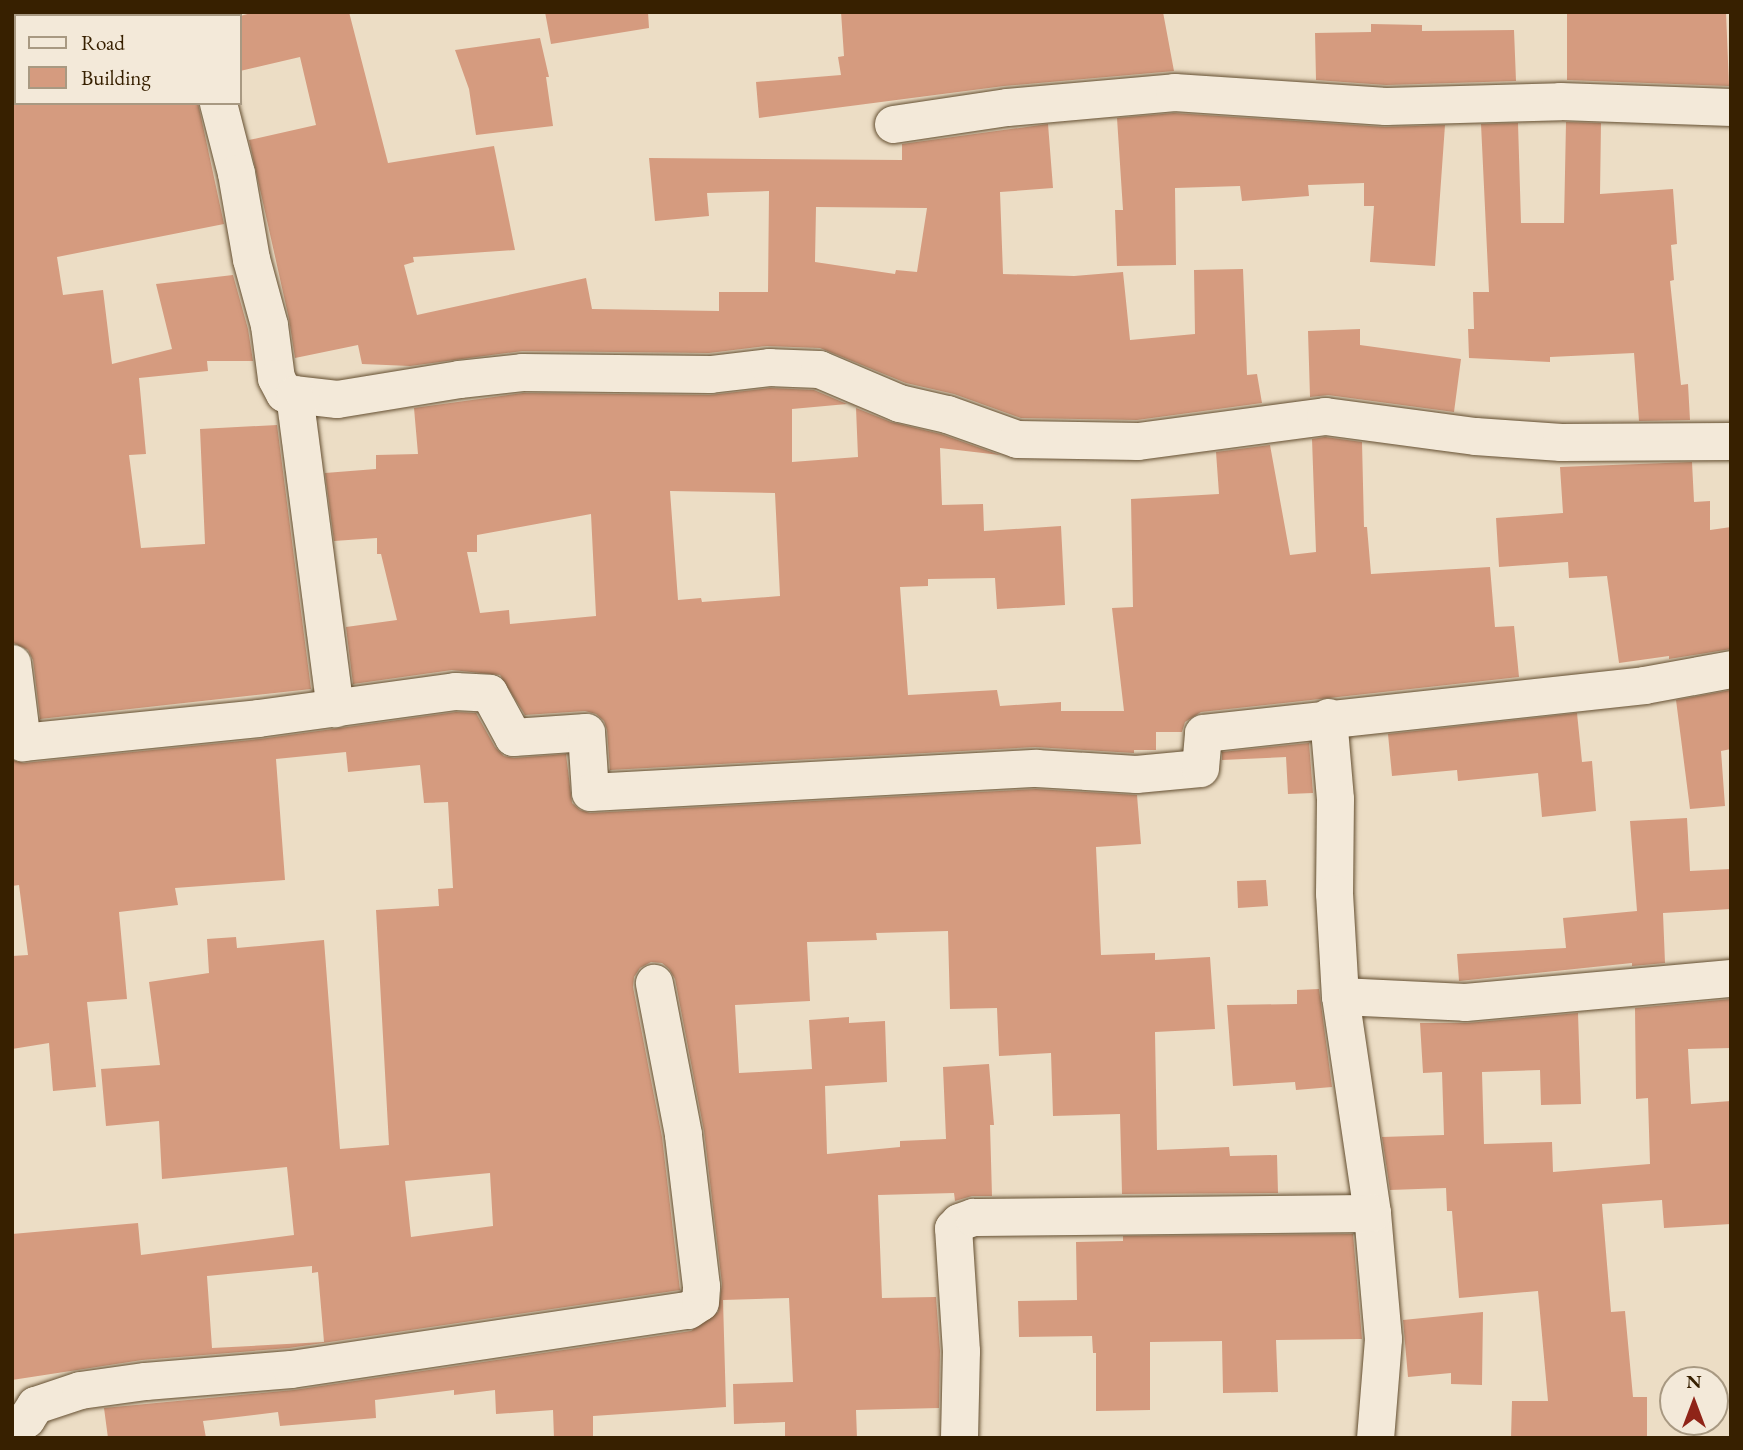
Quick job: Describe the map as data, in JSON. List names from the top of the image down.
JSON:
{
  "legend": ["Road", "Building"],
  "north": "top"
}
